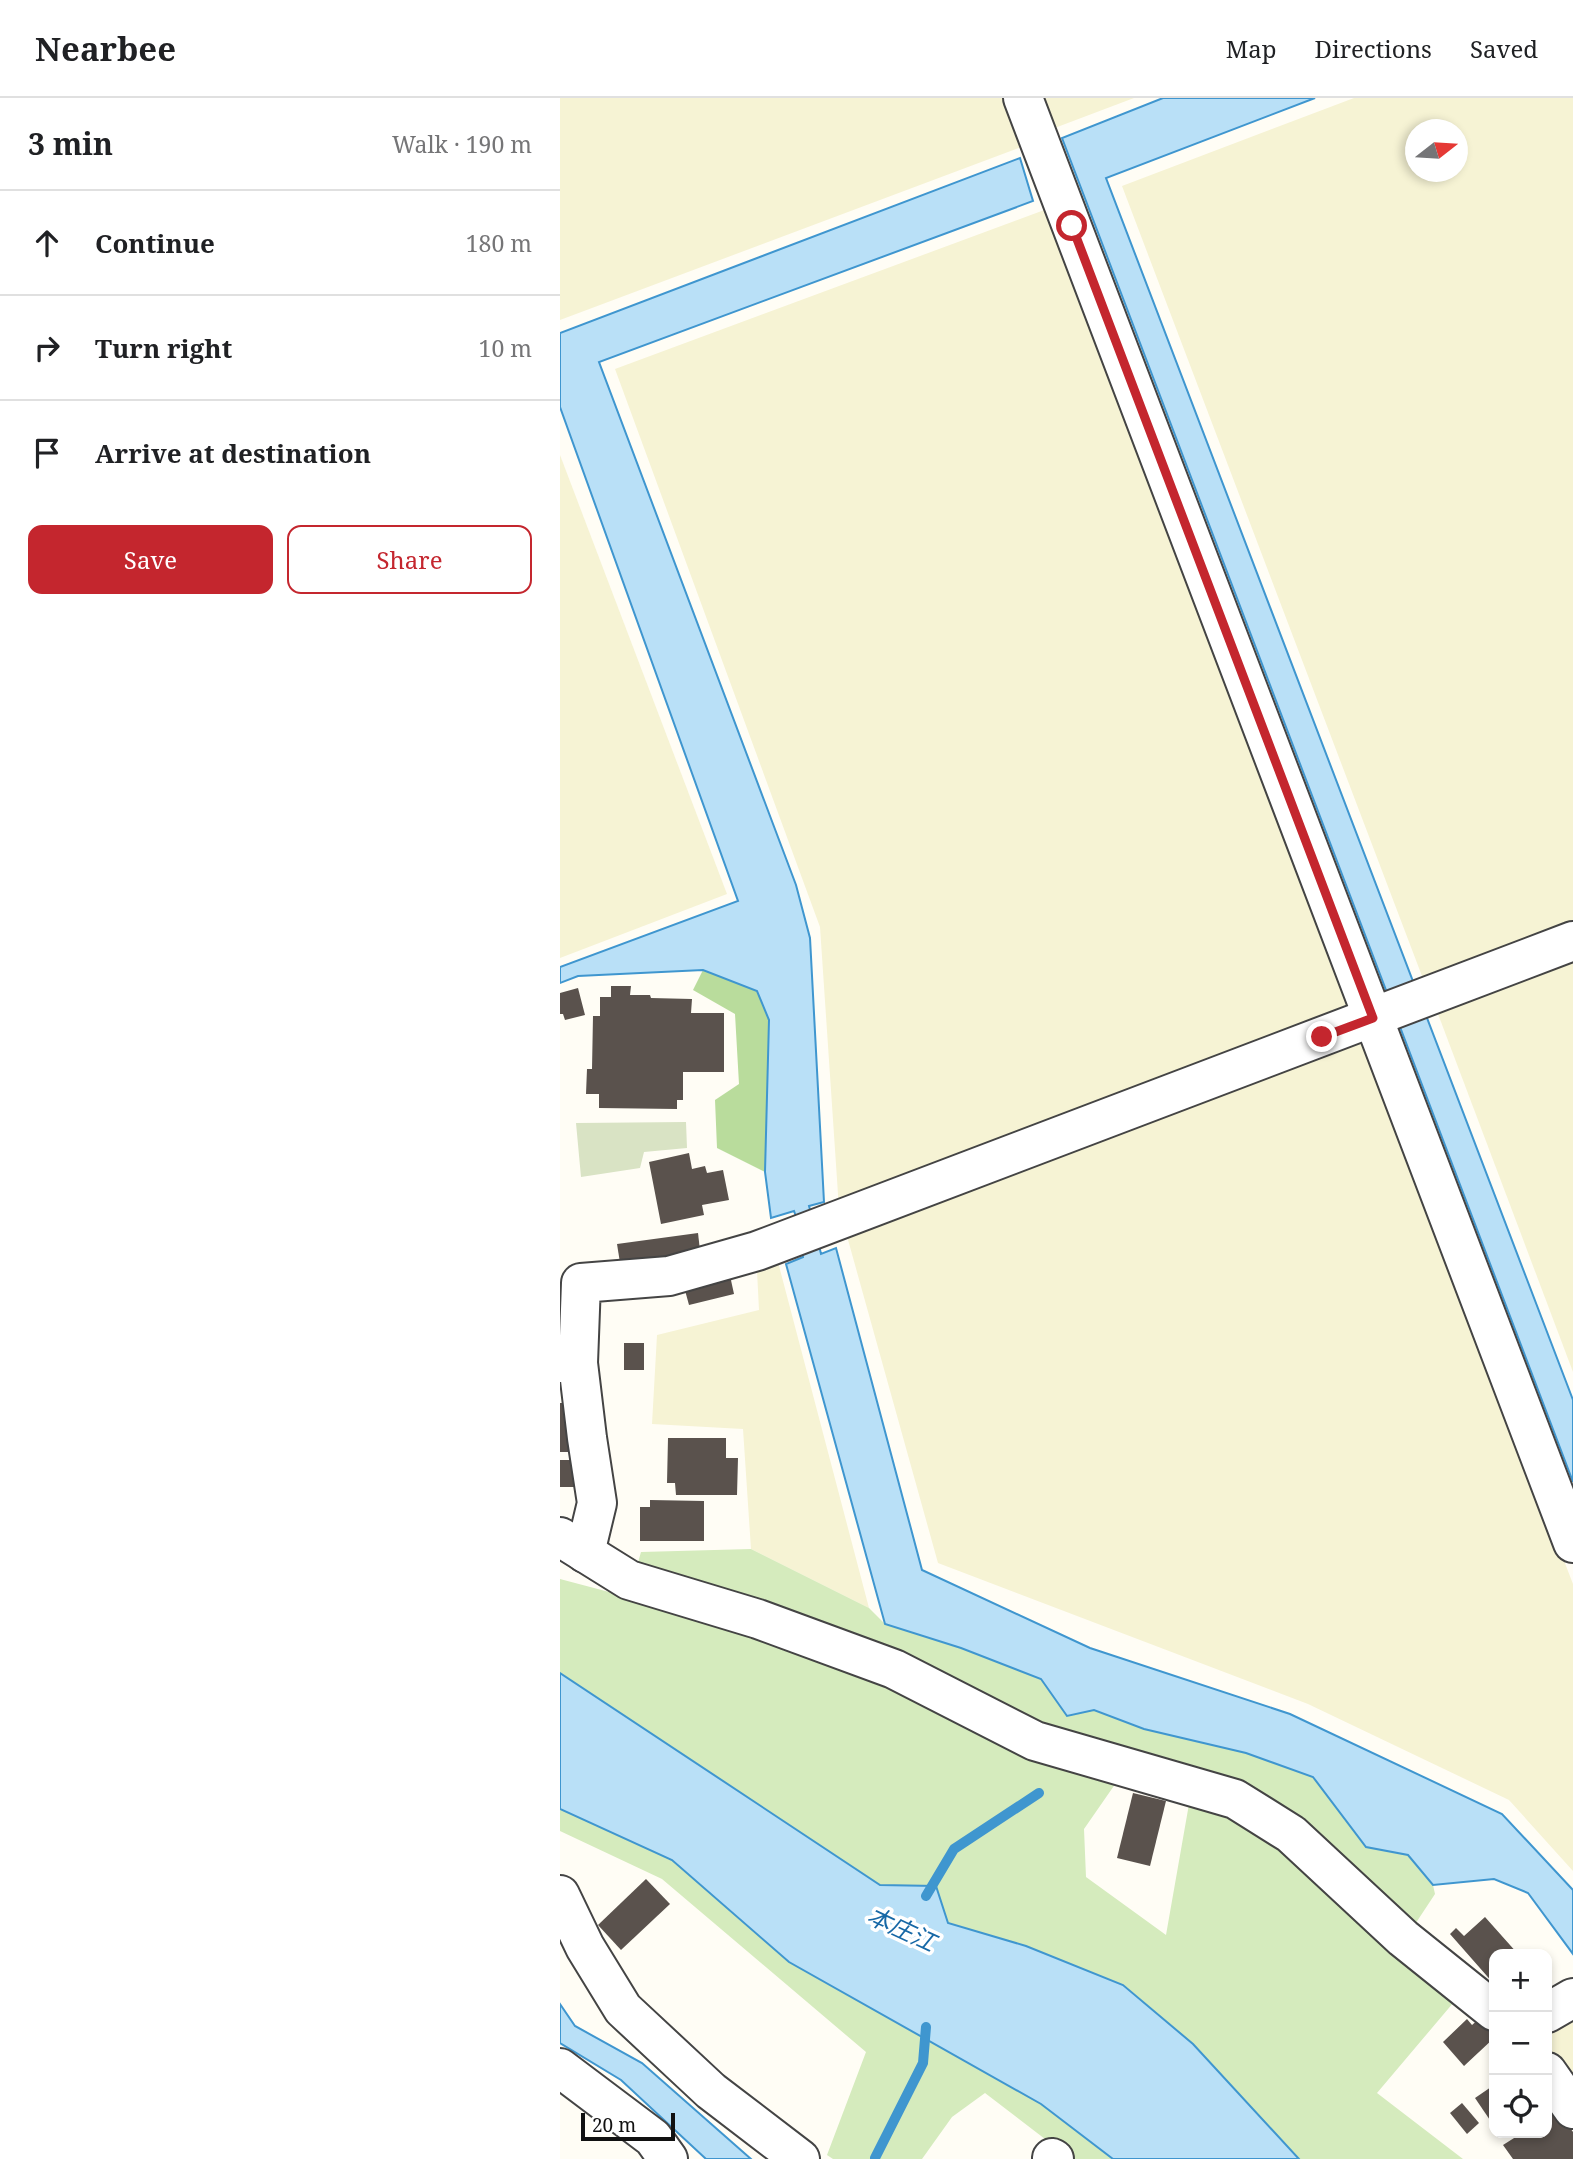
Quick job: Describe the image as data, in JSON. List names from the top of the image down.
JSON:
{
  "water": ["本庄江"],
  "scale_bar": "20 m",
  "north": "right",
  "page": {
    "header": "Nearbee",
    "nav": ["Map", "Directions", "Saved"],
    "heading": ["3 min", "Walk · 190 m"],
    "list": [
      ["Continue", "180 m"],
      ["Turn right", "10 m"],
      "Arrive at destination"
    ],
    "buttons": ["Save", "Share"],
    "map_buttons": ["+", "−"],
    "scale": "20 m"
  }
}
